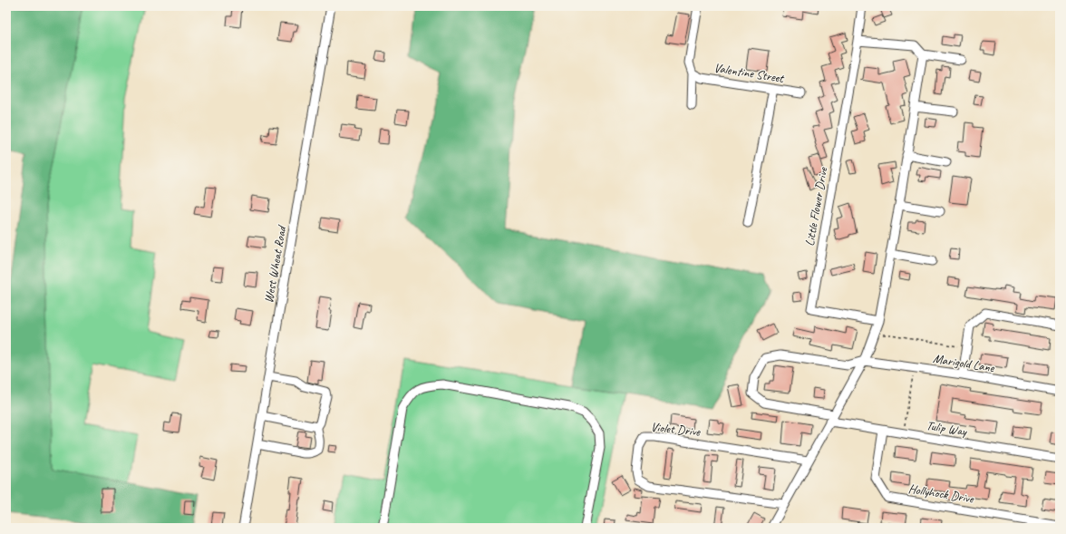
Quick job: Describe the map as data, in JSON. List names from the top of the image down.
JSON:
{
  "streets": {
    "street": [
      "Valentine Street",
      "Little Flower Drive",
      "West Wheat Road",
      "Marigold Lane",
      "Tulip Way",
      "Violet Drive",
      "Hollyhock Drive"
    ]
  },
  "crossings": [
    ["Tulip Way", "Hollyhock Drive"]
  ]
}
